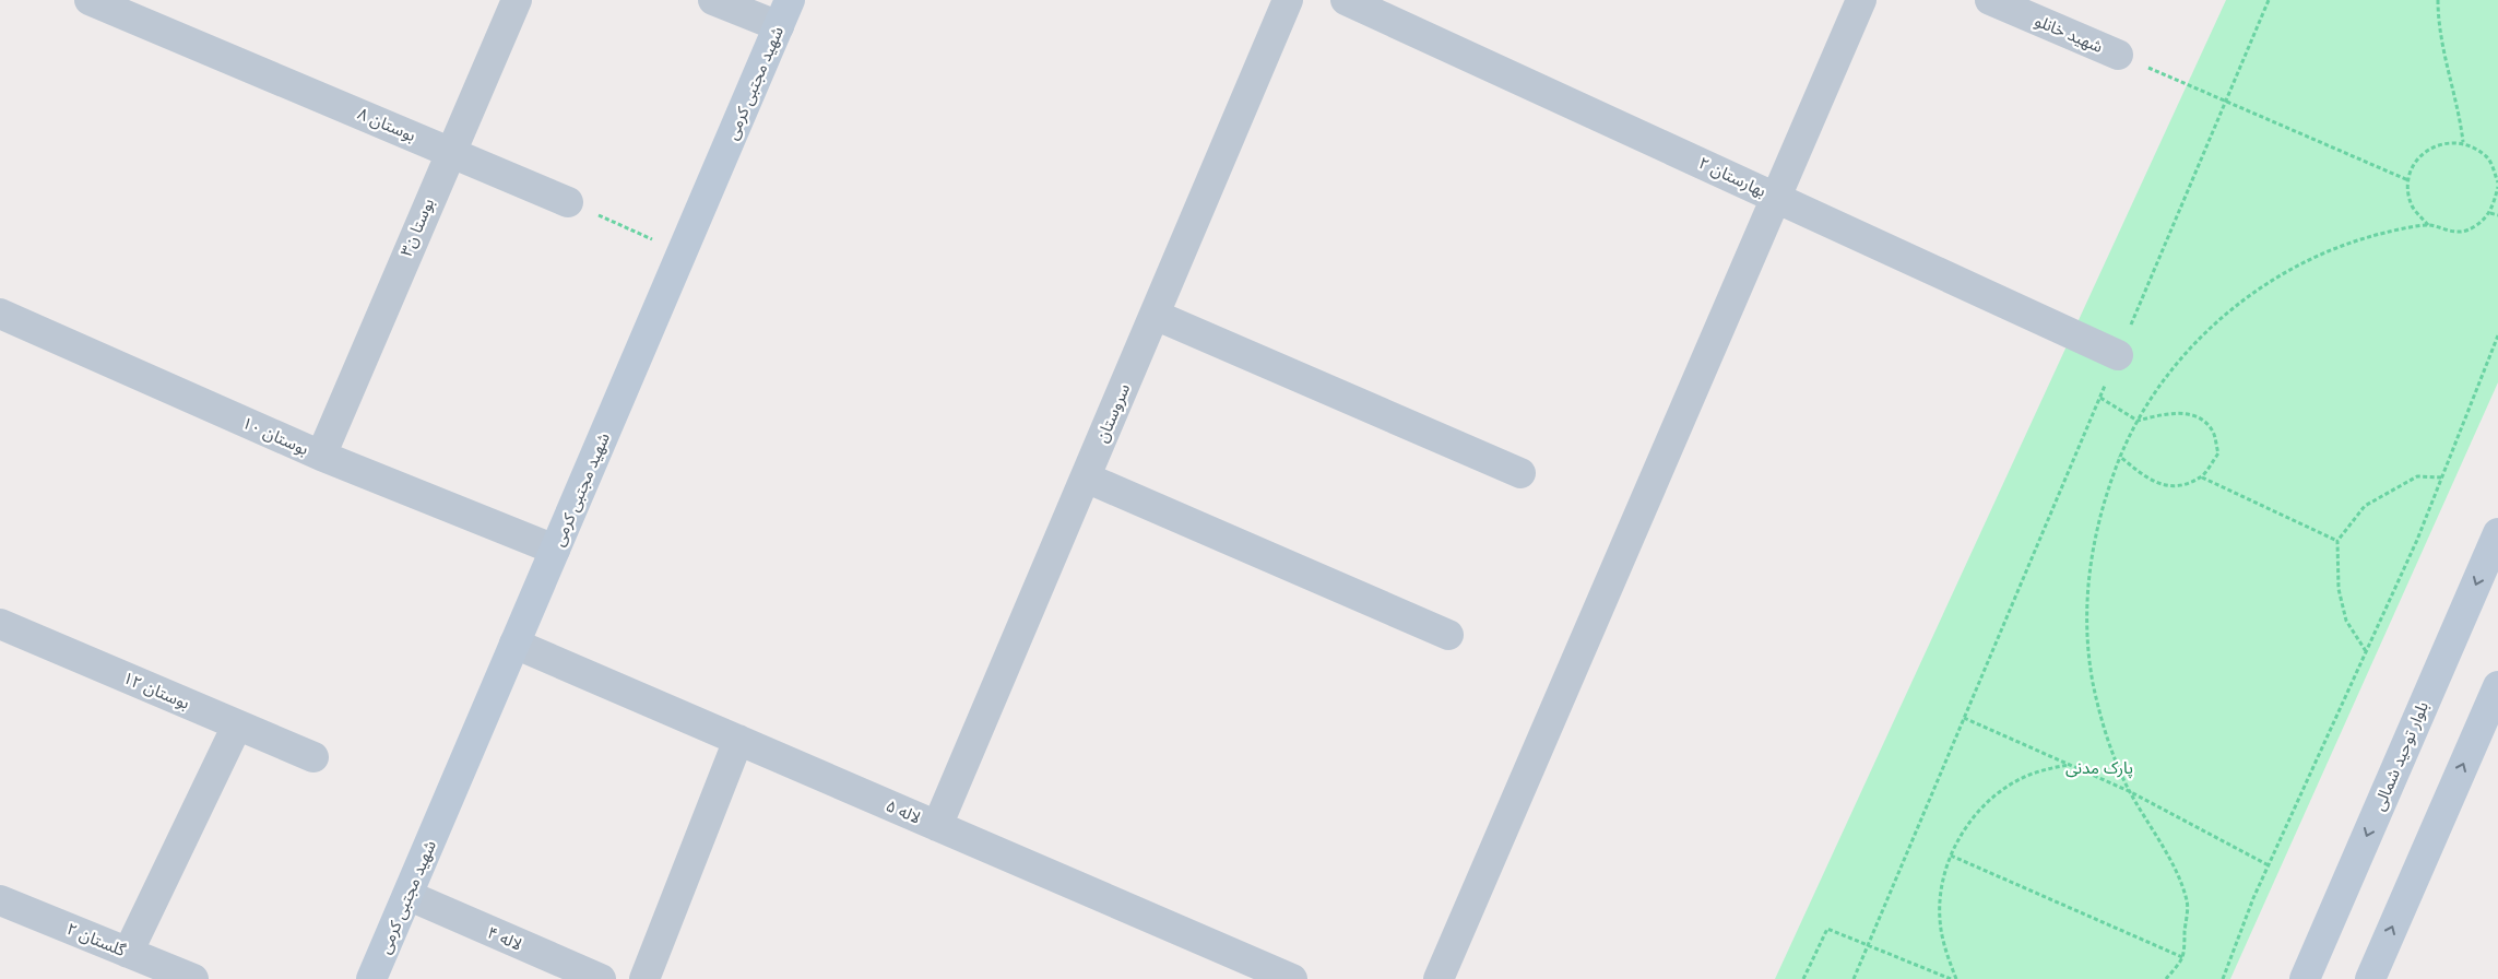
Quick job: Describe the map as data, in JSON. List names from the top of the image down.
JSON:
{
  "streets": {
    "street": [
      "شهید خانلو",
      "شهید مجتبی کرمی",
      "بوستان ۸",
      "بهارستان ۲",
      "بوستا ن۳",
      "سروستان",
      "بوستان ۱۰",
      "بوستان ۱۲",
      "بلوار توحید شمالی",
      "لاله ۵",
      "لاله ۴",
      "گلستان ۲"
    ]
  },
  "crossings": [
    ["شهید مجتبی کرمی", "بوستان ۱۰"],
    ["شهید مجتبی کرمی", "لاله ۵"],
    ["شهید مجتبی کرمی", "لاله ۴"],
    ["بوستان ۸", "بوستا ن۳"],
    ["بوستا ن۳", "بوستان ۱۰"],
    ["سروستان", "لاله ۵"]
  ],
  "parks": ["پارک مدنی"]
}
